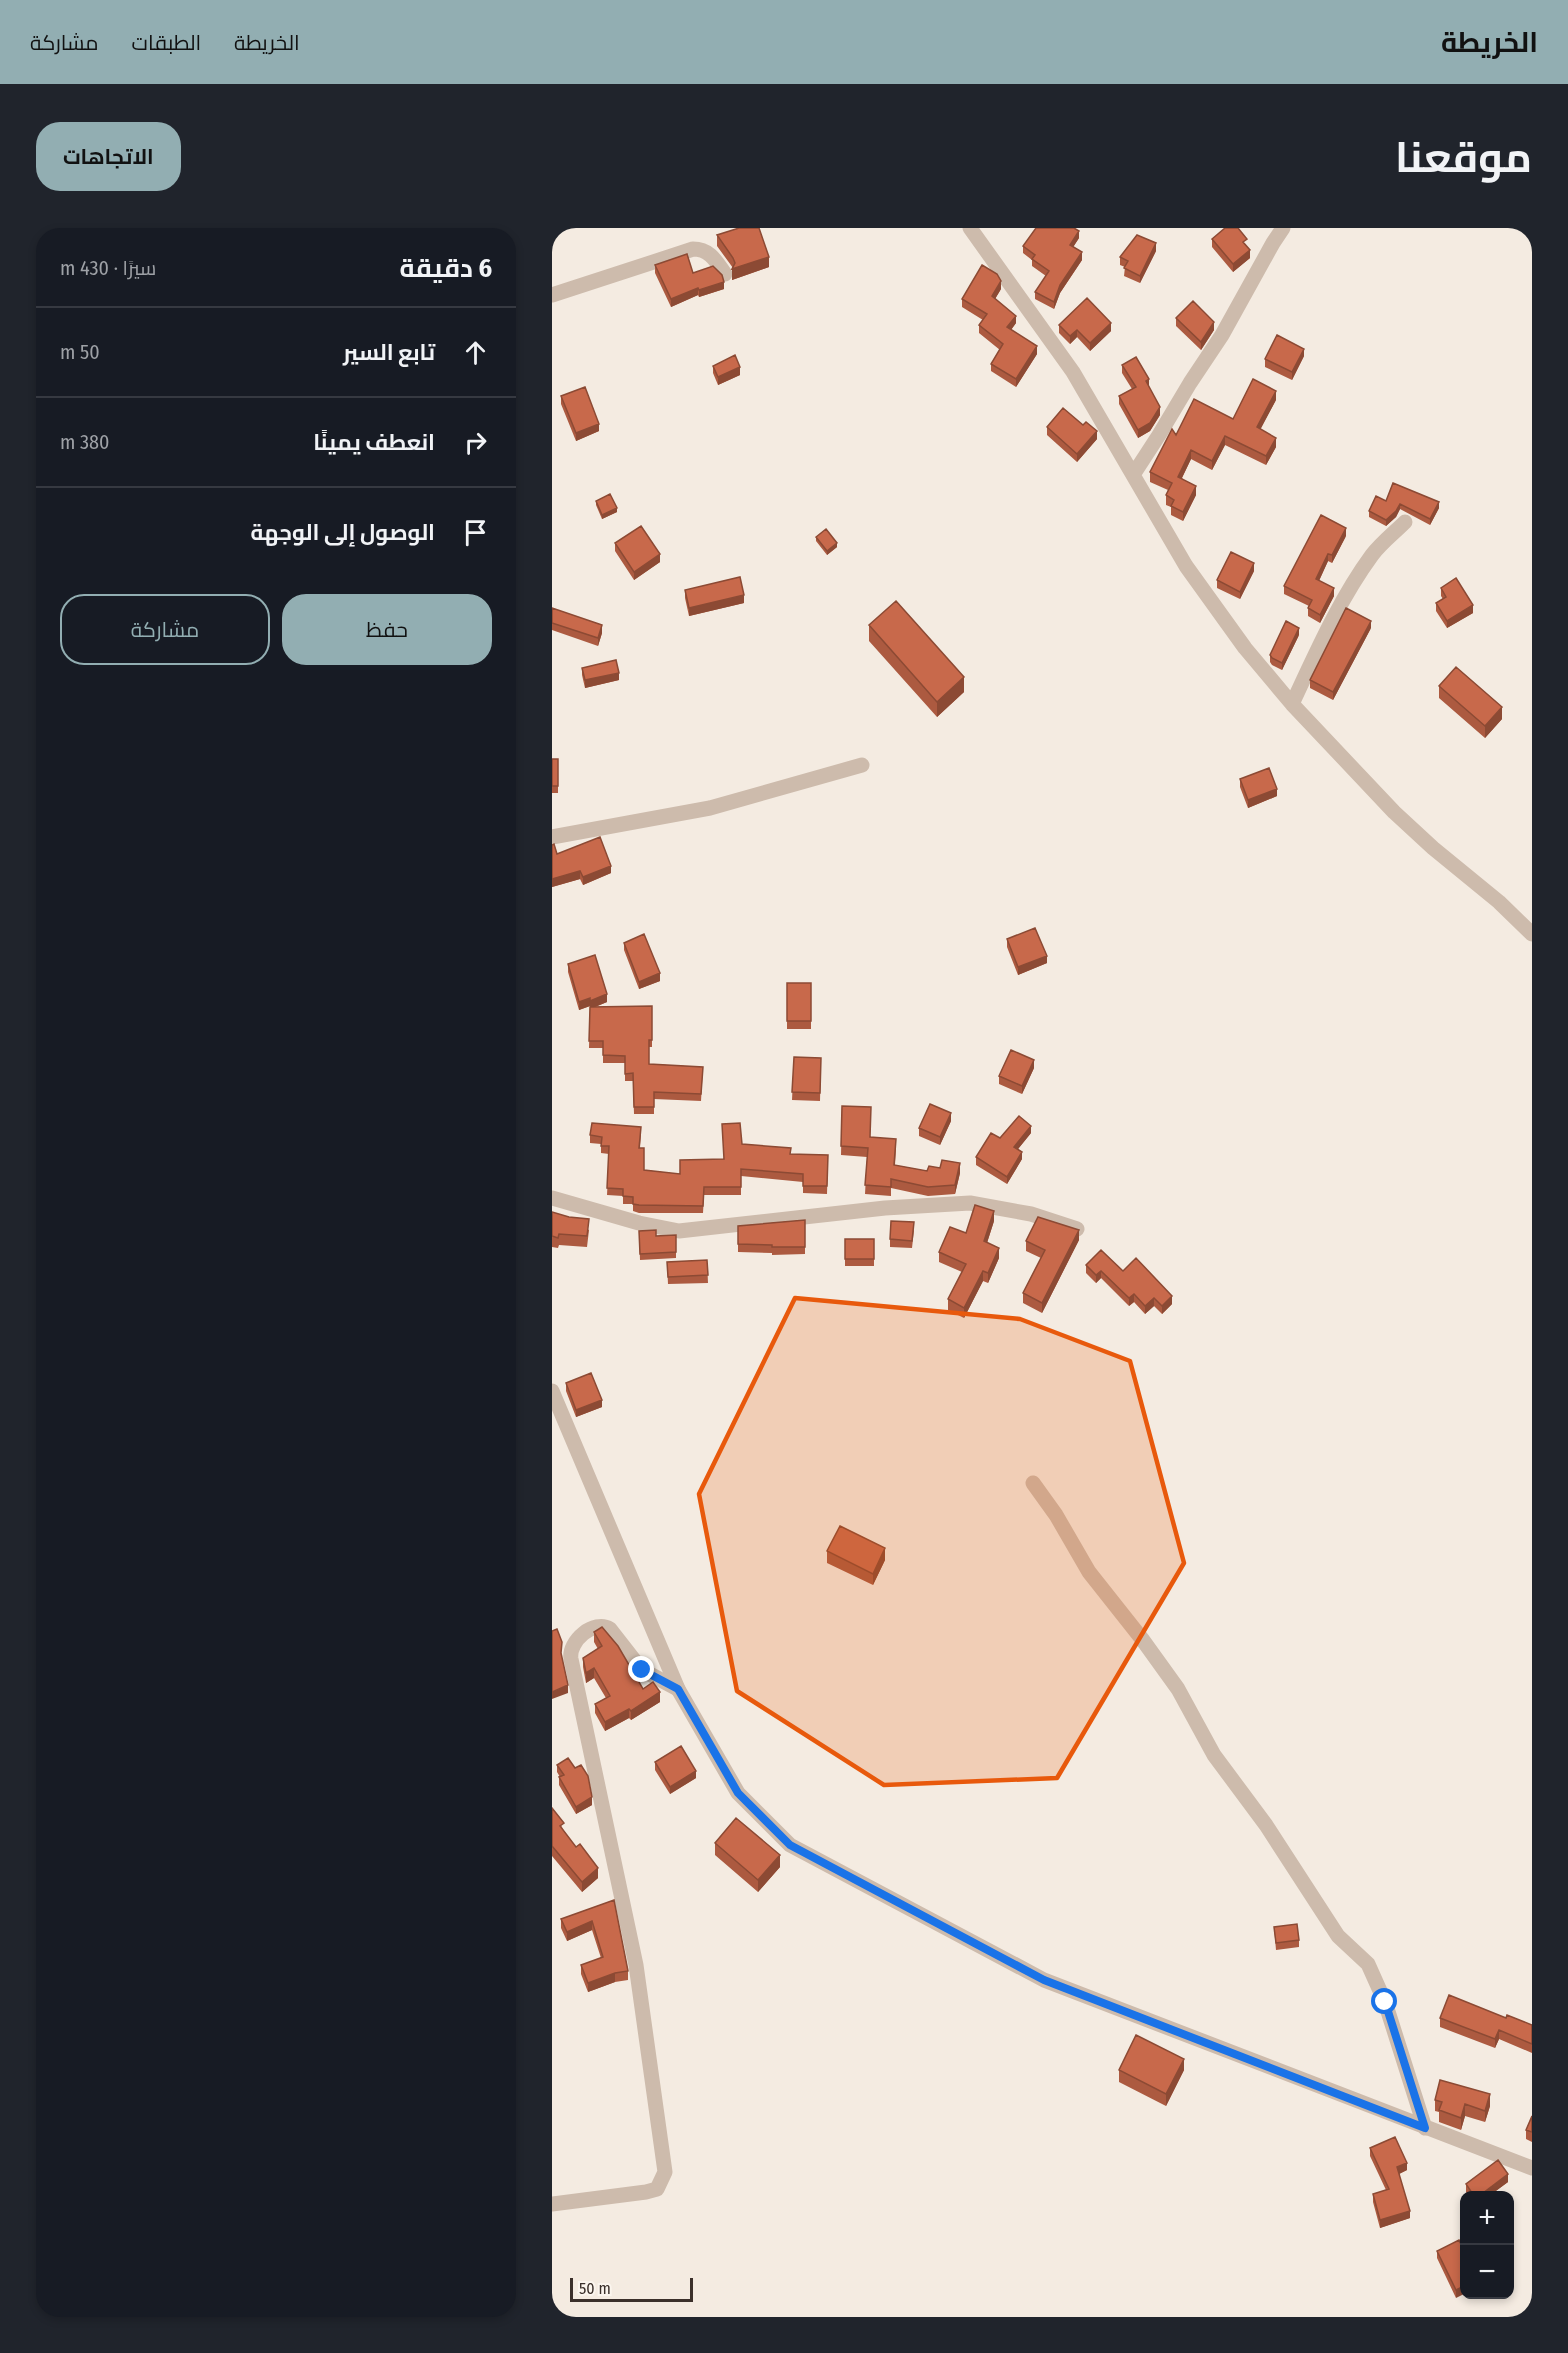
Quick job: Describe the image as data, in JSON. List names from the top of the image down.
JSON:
{
  "scale_bar": "50 m",
  "page": {
    "header": "الخريطة",
    "nav": ["الخريطة", "الطبقات", "مشاركة"],
    "title": "موقعنا",
    "buttons": [
      "الاتجاهات",
      ["حفظ", "مشاركة"]
    ],
    "heading": ["6 دقيقة", "سيرًا · 430 m"],
    "list": [
      ["تابع السير", "50 m"],
      ["انعطف يمينًا", "380 m"],
      "الوصول إلى الوجهة"
    ],
    "map_buttons": ["+", "−"],
    "scale": "50 m"
  }
}
